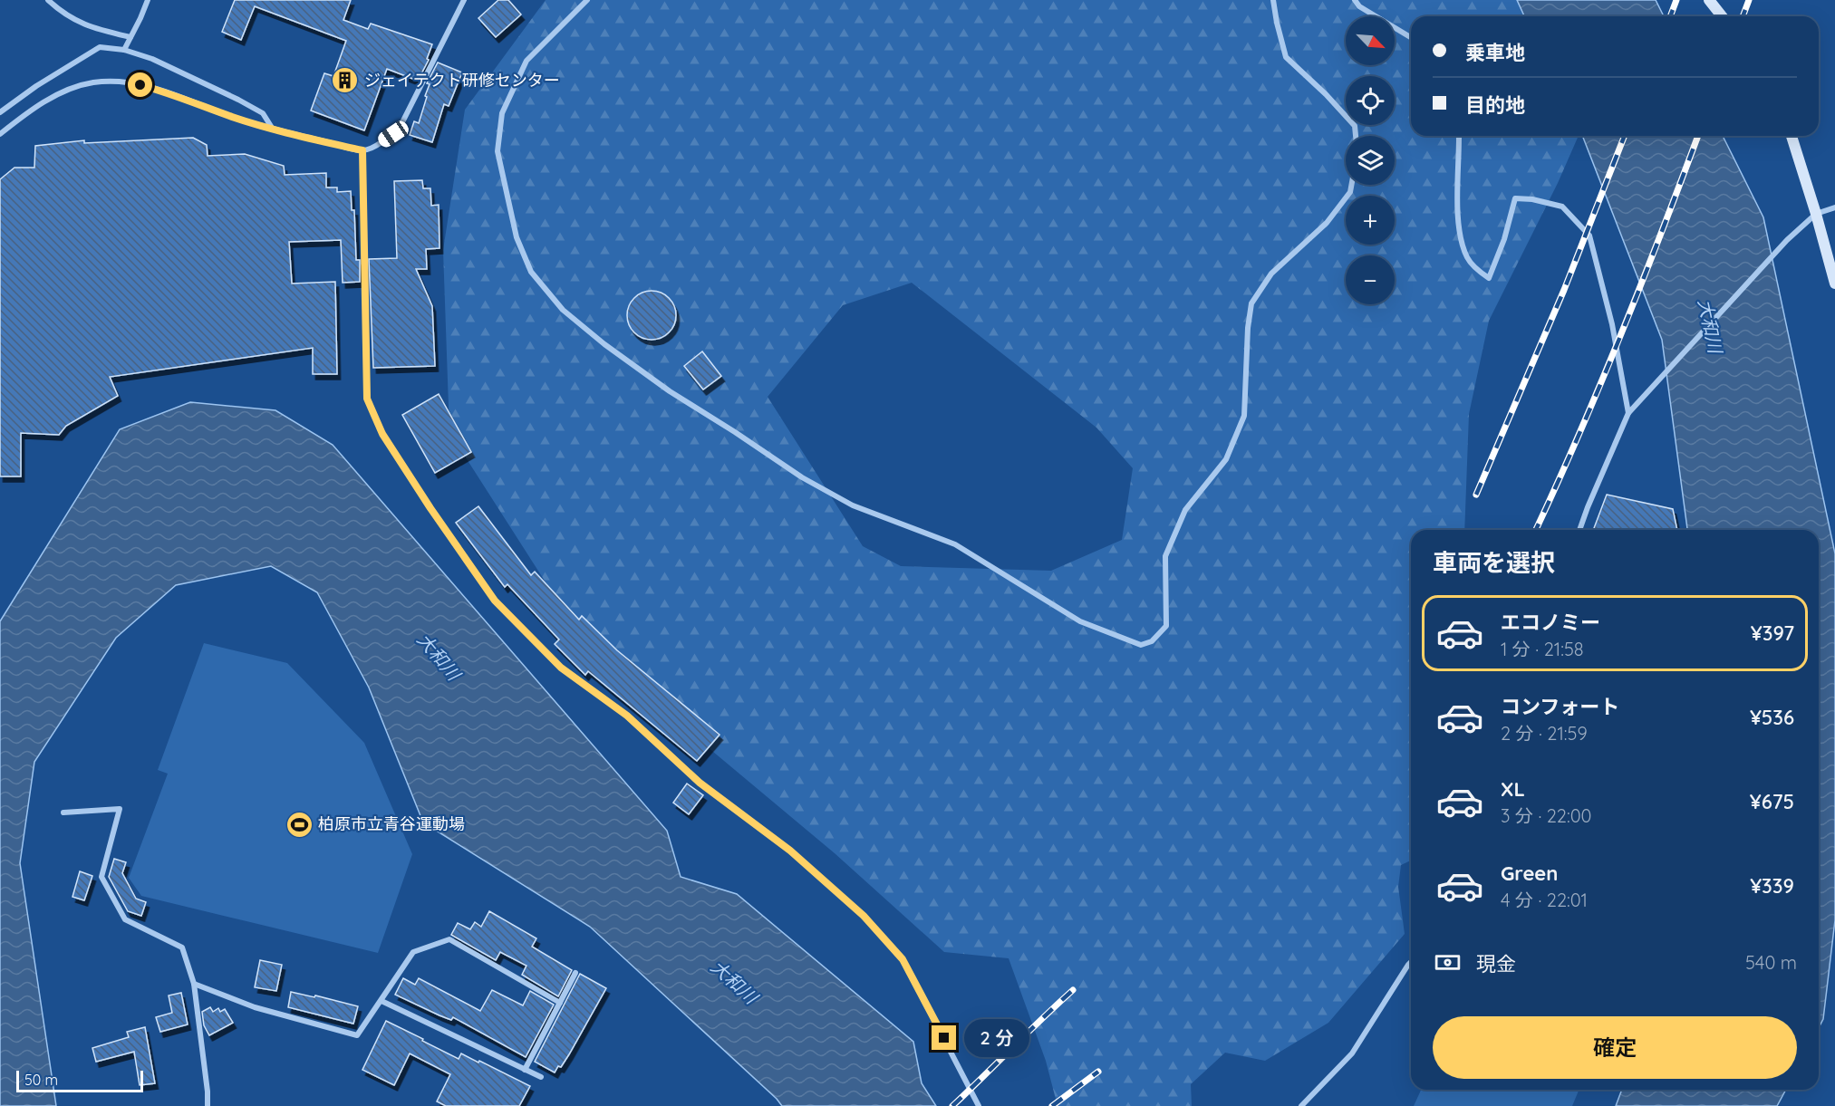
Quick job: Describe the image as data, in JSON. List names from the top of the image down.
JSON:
{
  "water": ["大和川"],
  "places": {
    "building": ["ジェイテクト研修センター"],
    "sports": ["柏原市立青谷運動場"]
  },
  "scale_bar": "50 m",
  "north": "bottom right",
  "page": {
    "map_buttons": ["+", "−"],
    "banner": ["乗車地", "目的地"],
    "heading": "車両を選択",
    "list": [
      {
        "name": "エコノミー",
        "note": "1 分 · 21:58",
        "value": "¥397"
      },
      {
        "name": "コンフォート",
        "note": "2 分 · 21:59",
        "value": "¥536"
      },
      {
        "name": "XL",
        "note": "3 分 · 22:00",
        "value": "¥675"
      },
      {
        "name": "Green",
        "note": "4 分 · 22:01",
        "value": "¥339"
      }
    ],
    "pay": ["現金", "540 m"],
    "buttons": "確定",
    "bubble": "2 分",
    "scale": "50 m"
  }
}
